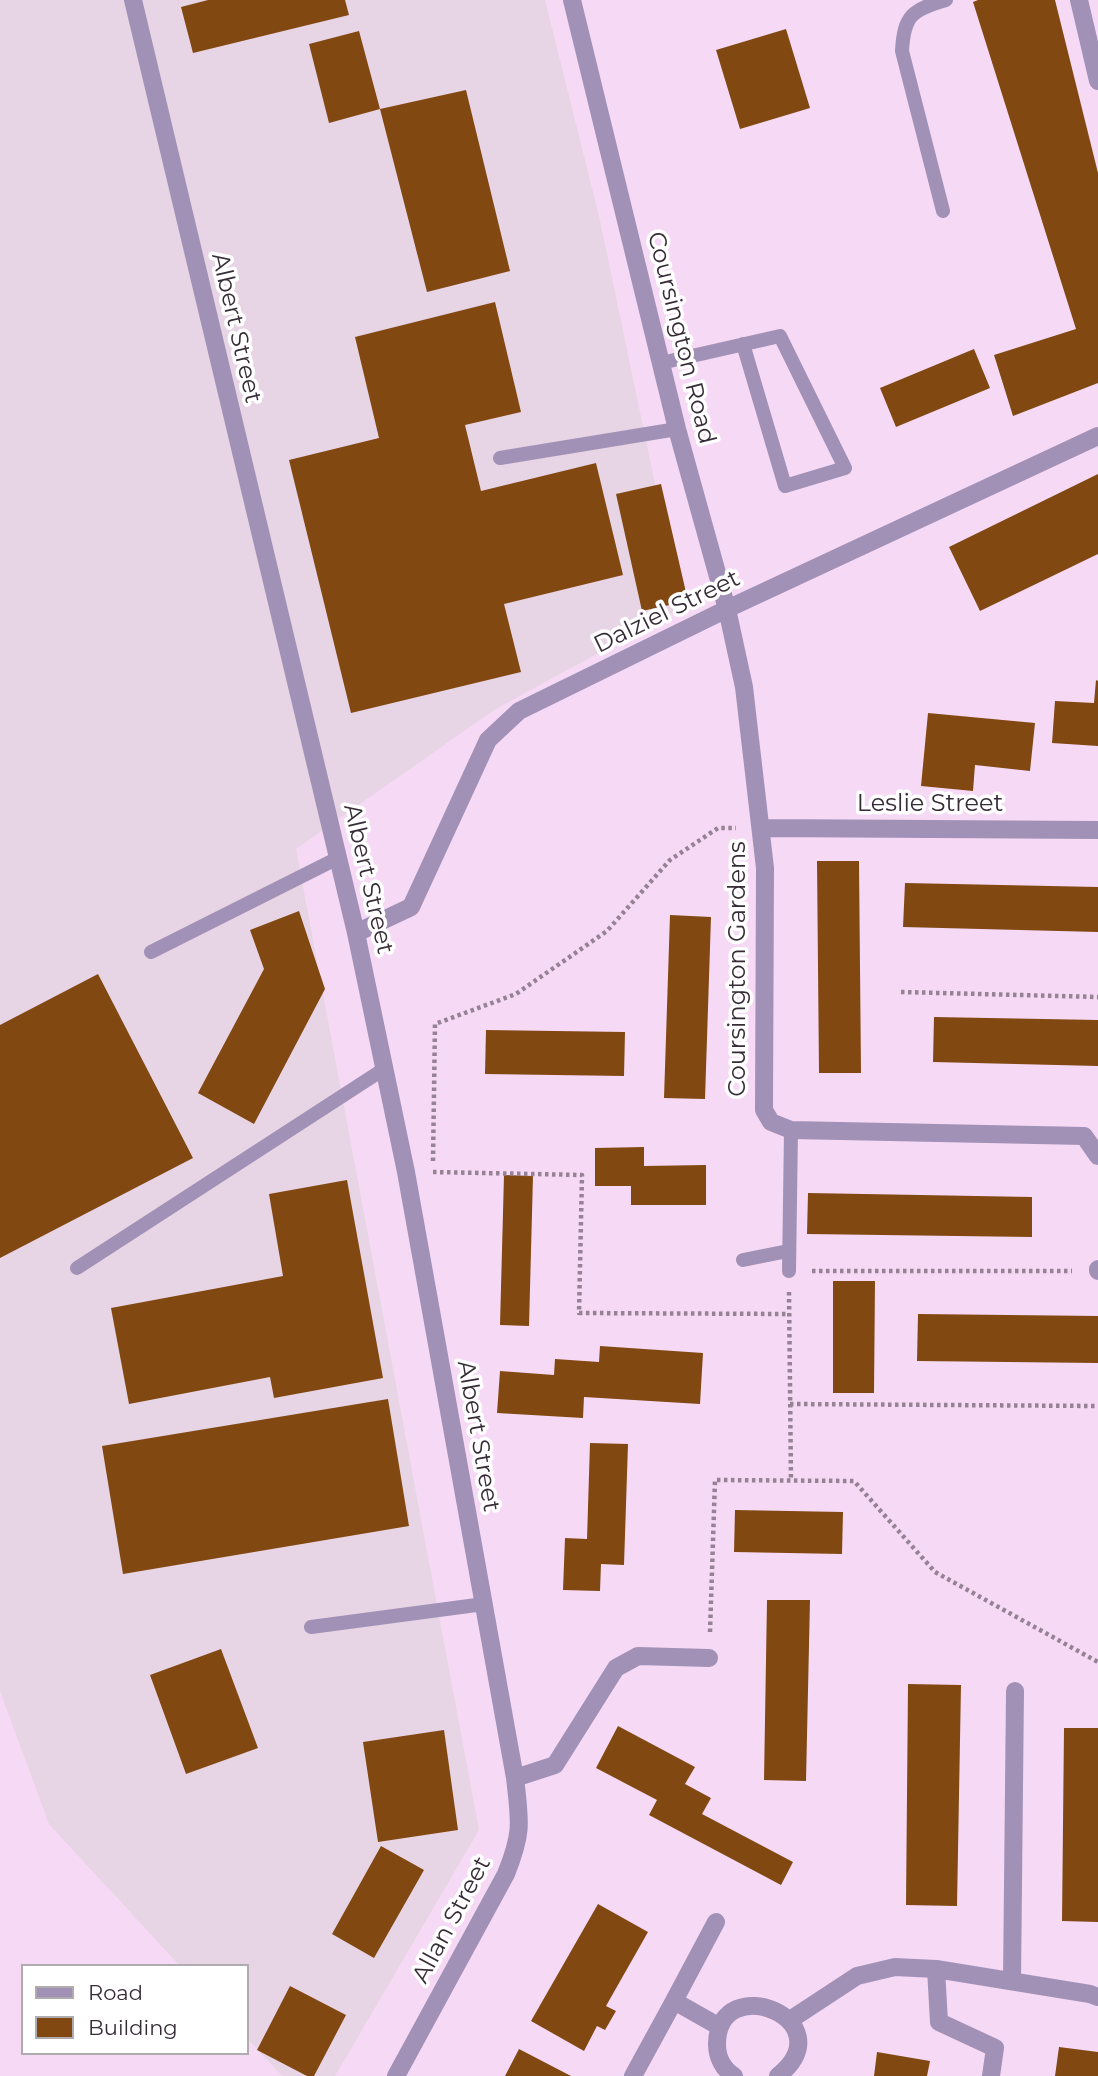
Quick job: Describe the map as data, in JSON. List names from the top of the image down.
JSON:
{
  "streets": {
    "street": [
      "Albert Street",
      "Coursington Road",
      "Dalziel Street",
      "Leslie Street",
      "Coursington Gardens",
      "Allan Street"
    ]
  },
  "crossings": [
    ["Albert Street", "Dalziel Street"],
    ["Albert Street", "Allan Street"],
    ["Coursington Road", "Dalziel Street"],
    ["Coursington Road", "Coursington Gardens"],
    ["Leslie Street", "Coursington Gardens"]
  ],
  "legend": ["Road", "Building"]
}
